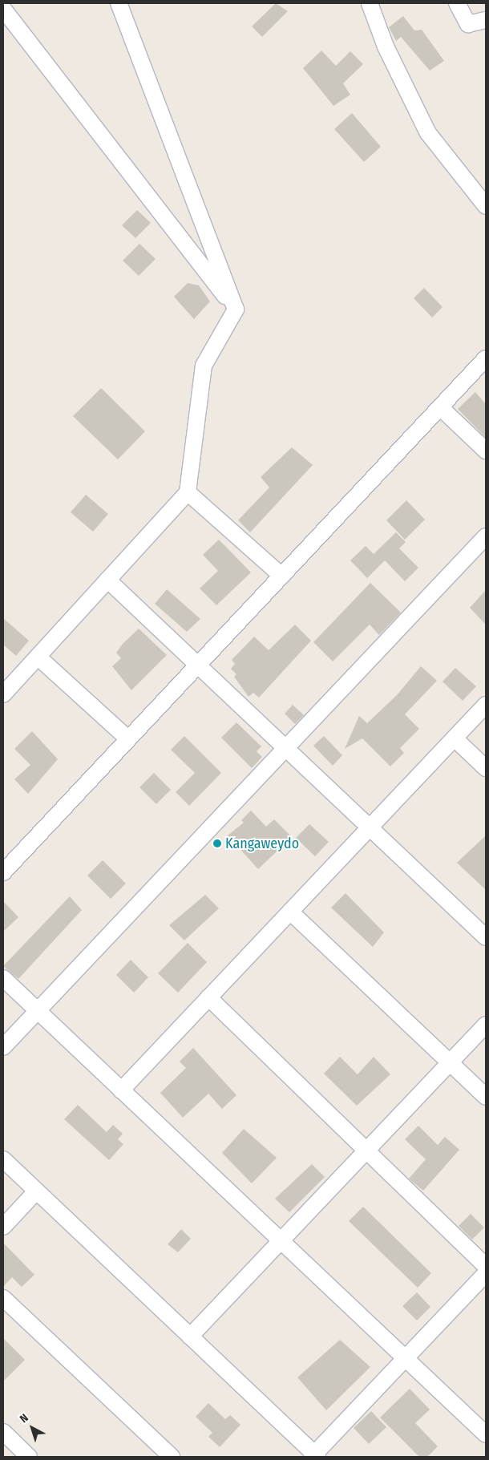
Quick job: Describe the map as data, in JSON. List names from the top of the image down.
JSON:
{
  "places": ["Kangaweydo"],
  "north": "top left"
}
